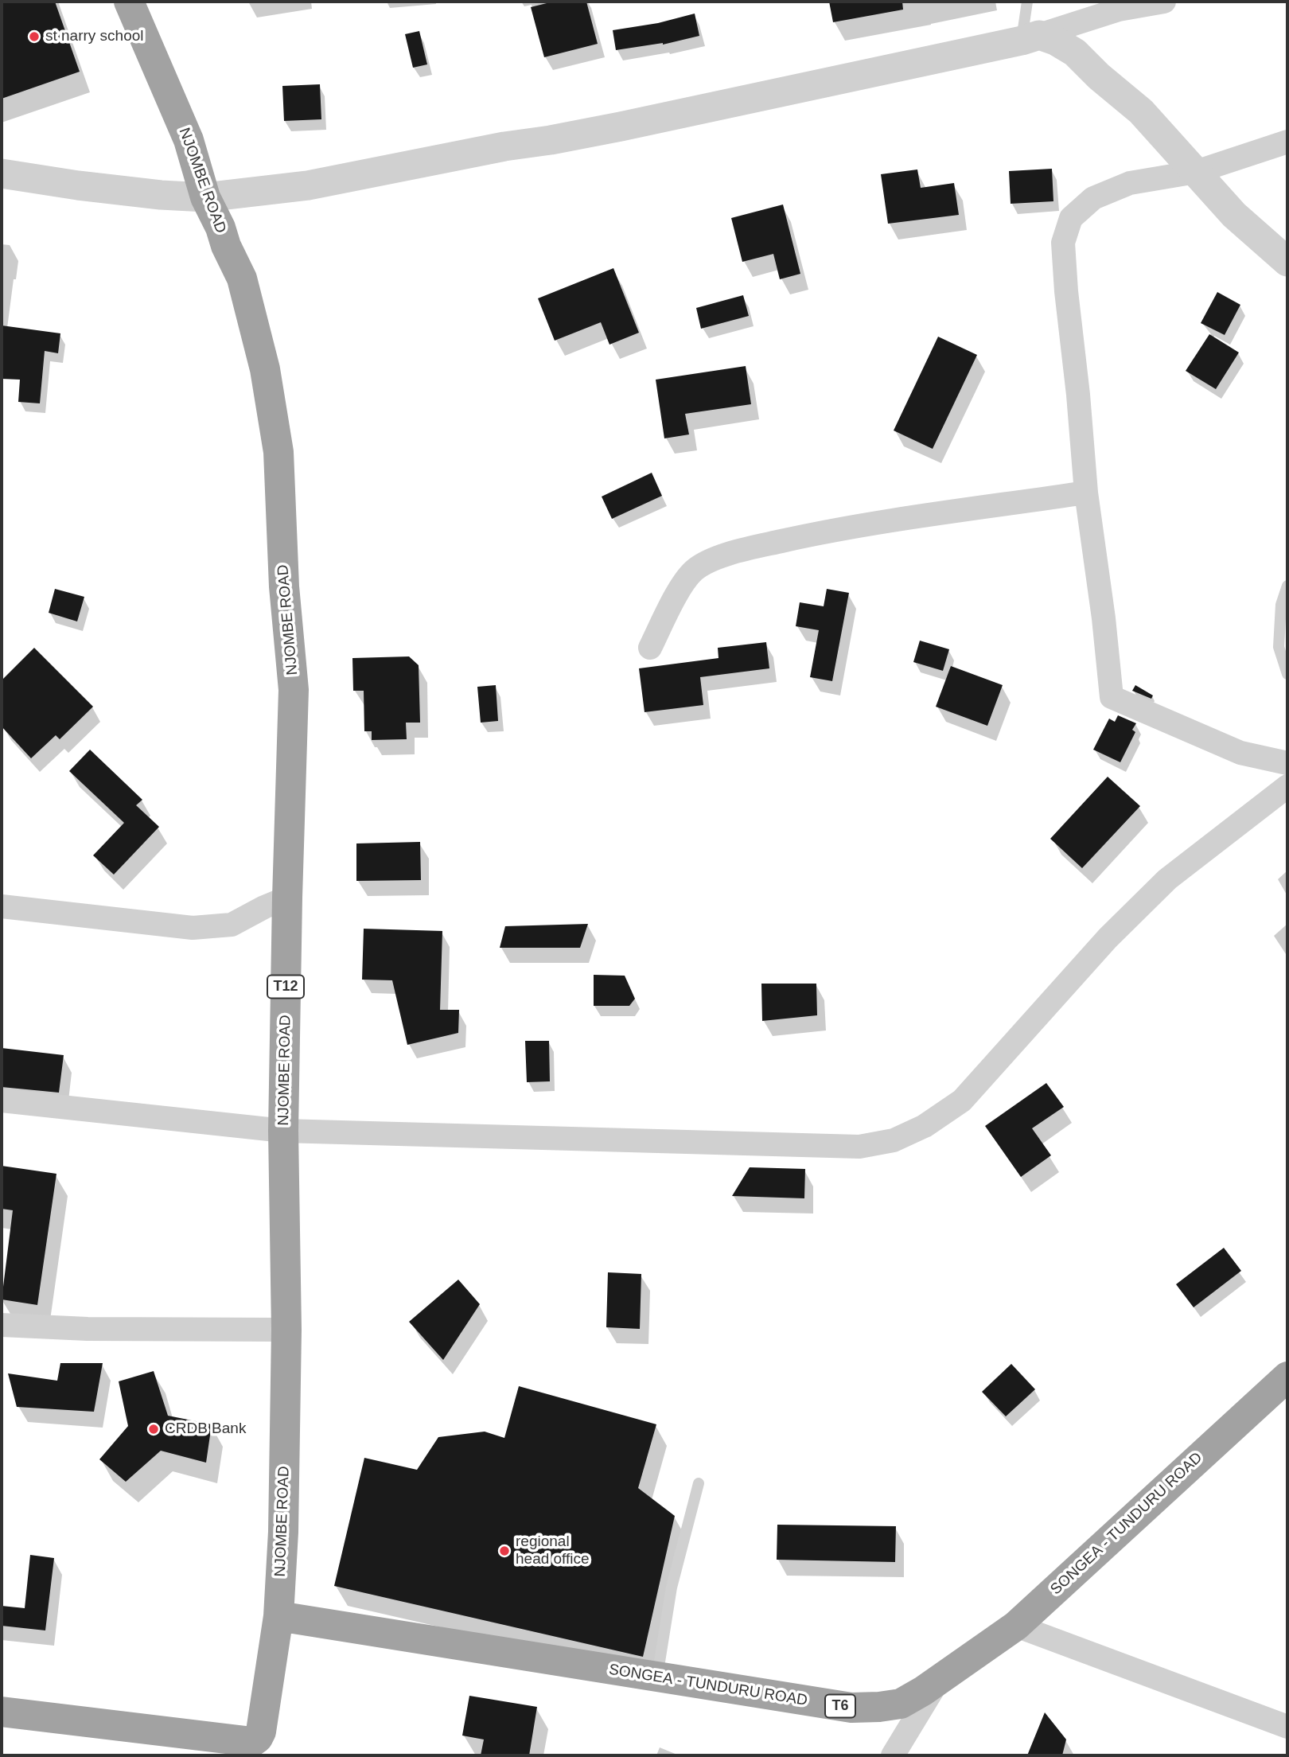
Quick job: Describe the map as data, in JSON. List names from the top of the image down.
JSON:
{
  "streets": {
    "highway": [
      "NJOMBE ROAD",
      "T12",
      "SONGEA - TUNDURU ROAD",
      "T6"
    ]
  },
  "crossings": [
    ["NJOMBE ROAD", "SONGEA - TUNDURU ROAD"]
  ],
  "places": ["st narry school", "CRDB Bank", "regional head office"]
}
